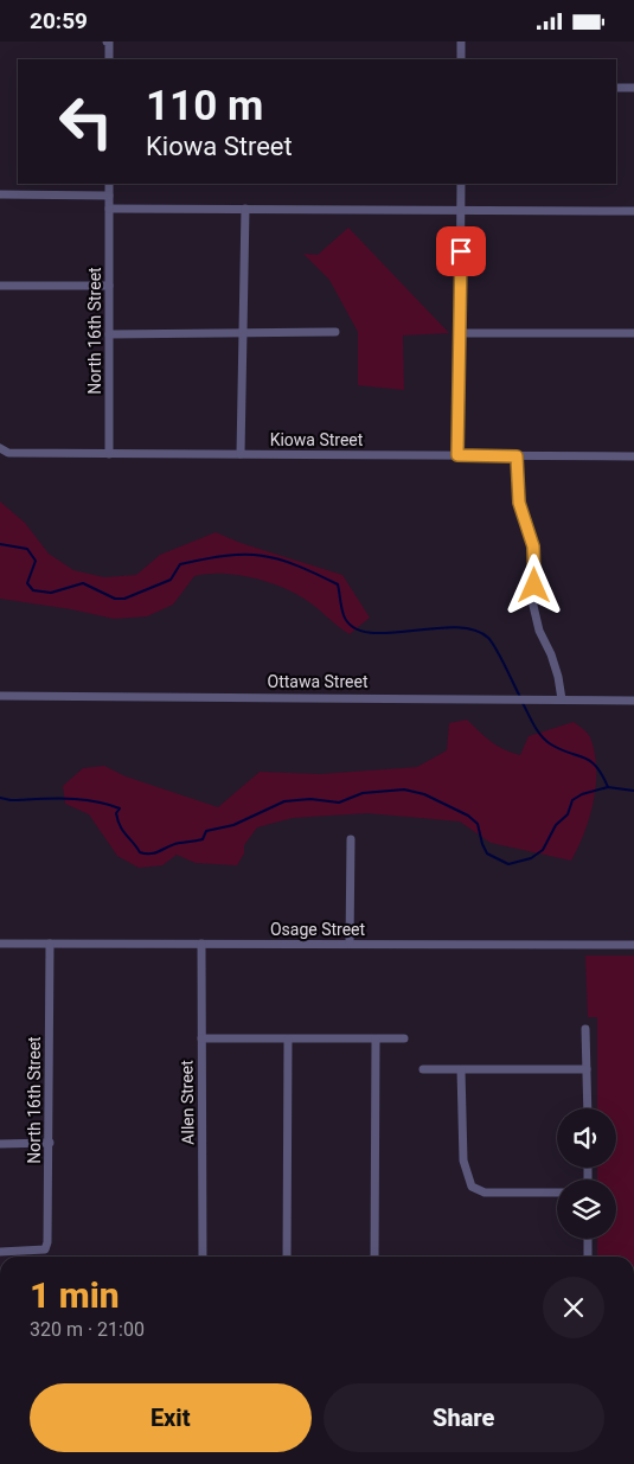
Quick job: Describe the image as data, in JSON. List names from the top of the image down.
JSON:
{
  "streets": {
    "street": [
      "North 16th Street",
      "Kiowa Street",
      "Ottawa Street",
      "Osage Street",
      "Allen Street"
    ]
  },
  "crossings": [
    ["North 16th Street", "Kiowa Street"],
    ["North 16th Street", "Osage Street"],
    ["Osage Street", "Allen Street"]
  ],
  "page": {
    "status": "20:59",
    "turn": ["110 m", "Kiowa Street"],
    "heading": ["1 min", "320 m · 21:00"],
    "buttons": ["Exit", "Share"]
  }
}
